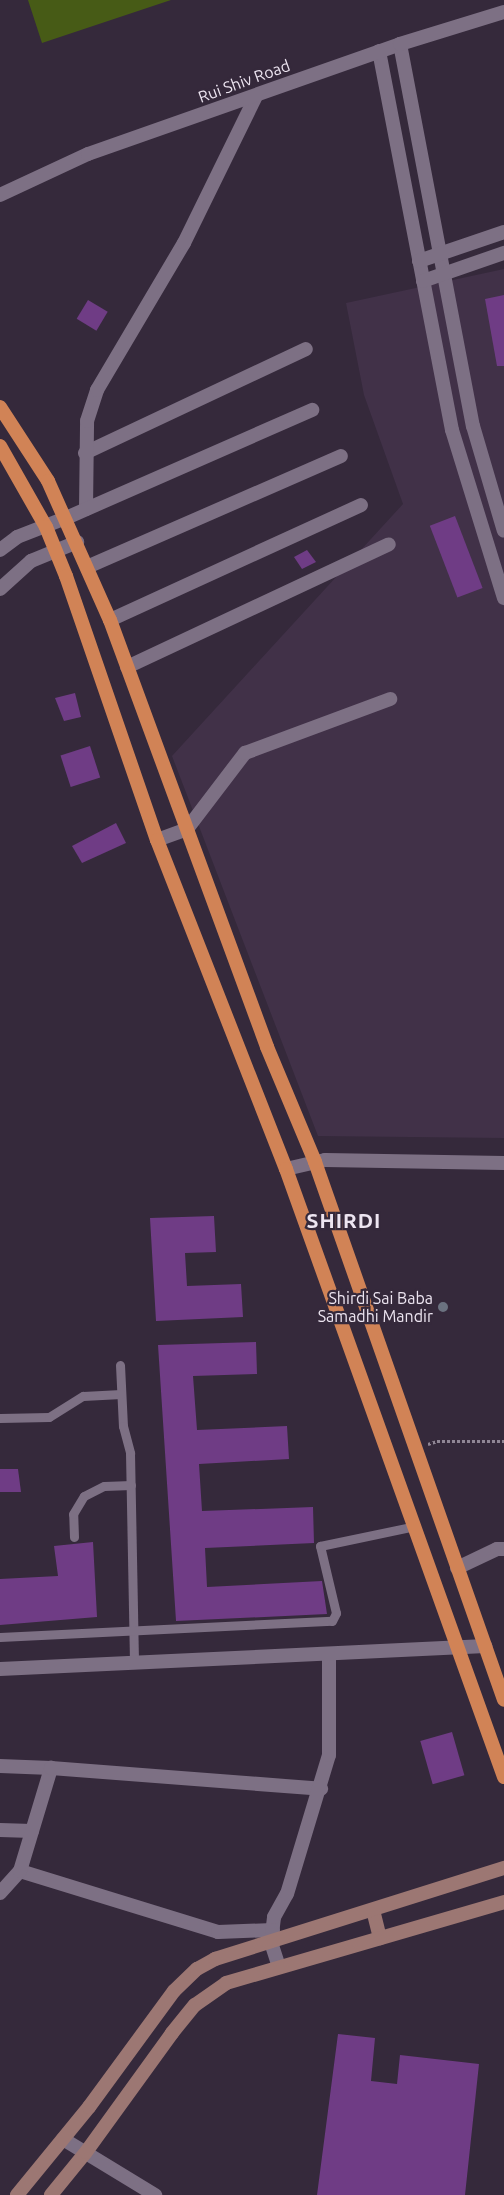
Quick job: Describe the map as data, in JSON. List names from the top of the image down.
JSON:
{
  "streets": {
    "street": ["Rui Shiv Road"]
  },
  "districts": ["SHIRDI"],
  "places": ["Shirdi Sai Baba Samadhi Mandir"]
}
